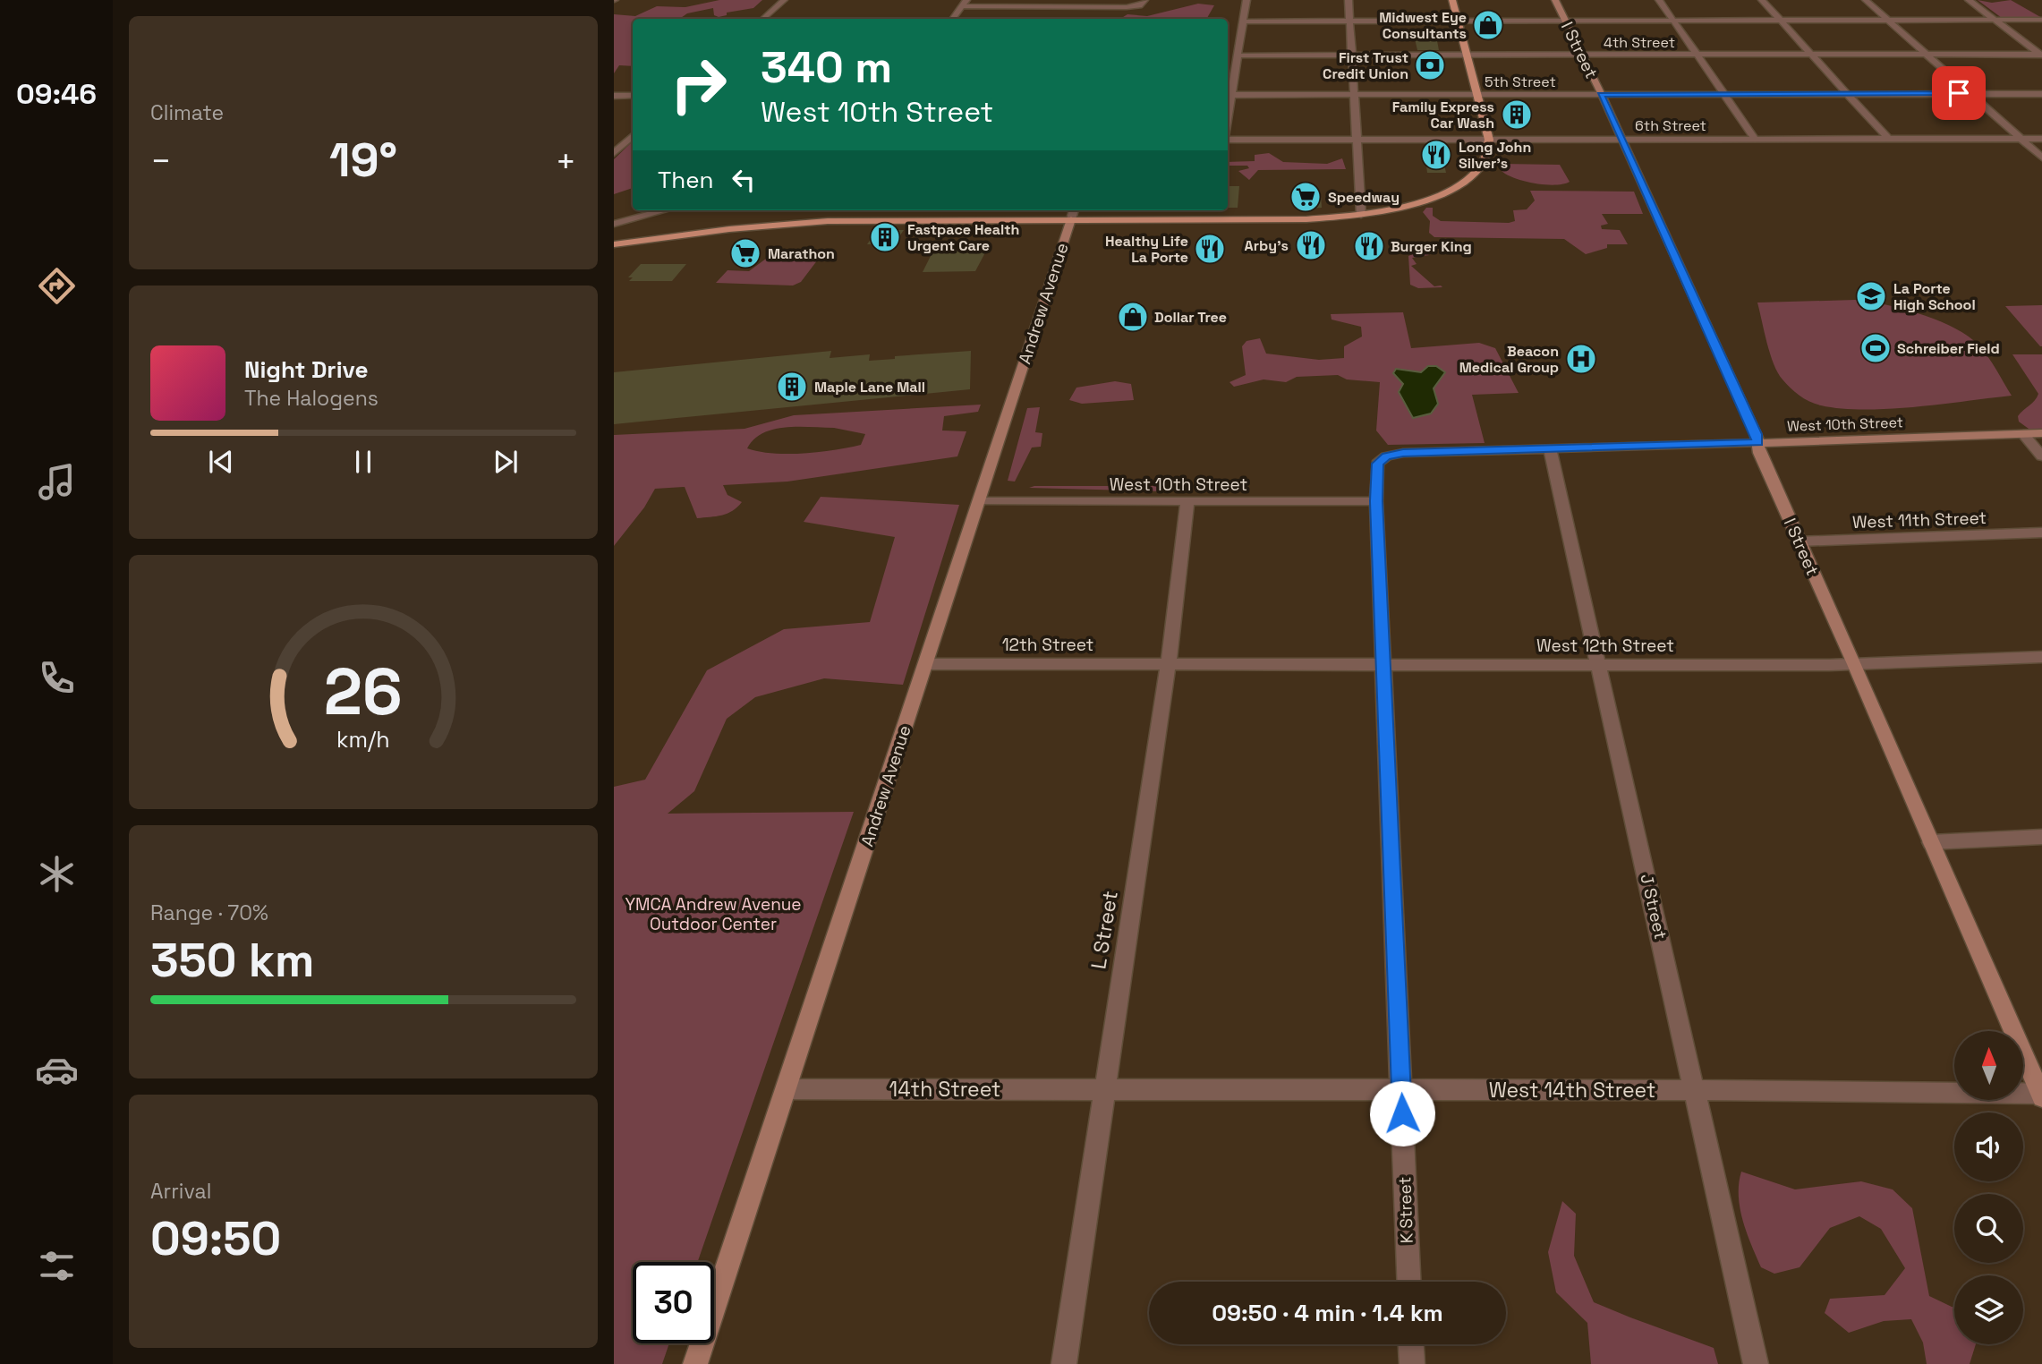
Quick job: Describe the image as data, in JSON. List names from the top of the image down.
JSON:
{
  "streets": {
    "street": [
      "4th Street",
      "I Street",
      "5th Street",
      "6th Street",
      "Andrew Avenue",
      "West 10th Street",
      "West 11th Street",
      "12th Street",
      "West 12th Street",
      "J Street",
      "L Street",
      "14th Street",
      "West 14th Street",
      "K Street"
    ]
  },
  "crossings": [
    ["4th Street", "I Street"],
    ["I Street", "5th Street"],
    ["I Street", "6th Street"],
    ["I Street", "West 10th Street"],
    ["I Street", "West 11th Street"],
    ["I Street", "West 12th Street"],
    ["I Street", "West 14th Street"],
    ["Andrew Avenue", "West 10th Street"],
    ["Andrew Avenue", "12th Street"],
    ["Andrew Avenue", "14th Street"],
    ["West 10th Street", "J Street"],
    ["West 10th Street", "L Street"],
    ["West 10th Street", "K Street"],
    ["12th Street", "West 12th Street"],
    ["12th Street", "L Street"],
    ["West 12th Street", "J Street"],
    ["West 12th Street", "L Street"],
    ["West 12th Street", "K Street"],
    ["J Street", "West 14th Street"],
    ["L Street", "14th Street"],
    ["L Street", "West 14th Street"],
    ["14th Street", "West 14th Street"],
    ["West 14th Street", "K Street"]
  ],
  "parks": ["YMCA Andrew Avenue Outdoor Center"],
  "places": {
    "shop": ["Midwest Eye Consultants", "Dollar Tree"],
    "bank": ["First Trust Credit Union"],
    "building": ["Family Express Car Wash", "Fastpace Health Urgent Care", "Maple Lane Mall"],
    "restaurant": [
      "Long John Silver's",
      "Arby's",
      "Burger King",
      "Healthy Life La Porte"
    ],
    "supermarket": ["Speedway", "Marathon"],
    "school or university": ["La Porte High School"],
    "sports": ["Schreiber Field"],
    "hospital": ["Beacon Medical Group"]
  },
  "north": "top",
  "page": {
    "tabs": "09:46",
    "tile": [
      "Climate",
      ["Range · 70%", "350 km"],
      ["Arrival", "09:50"]
    ],
    "turn": ["340 m", "West 10th Street"],
    "heat": ["−", "19°", "+"],
    "then": "Then",
    "song": ["Night Drive", "The Halogens"],
    "limit": "30",
    "trip": "09:50 · 4 min · 1.4 km",
    "gauge": ["26", "km/h"]
  }
}
